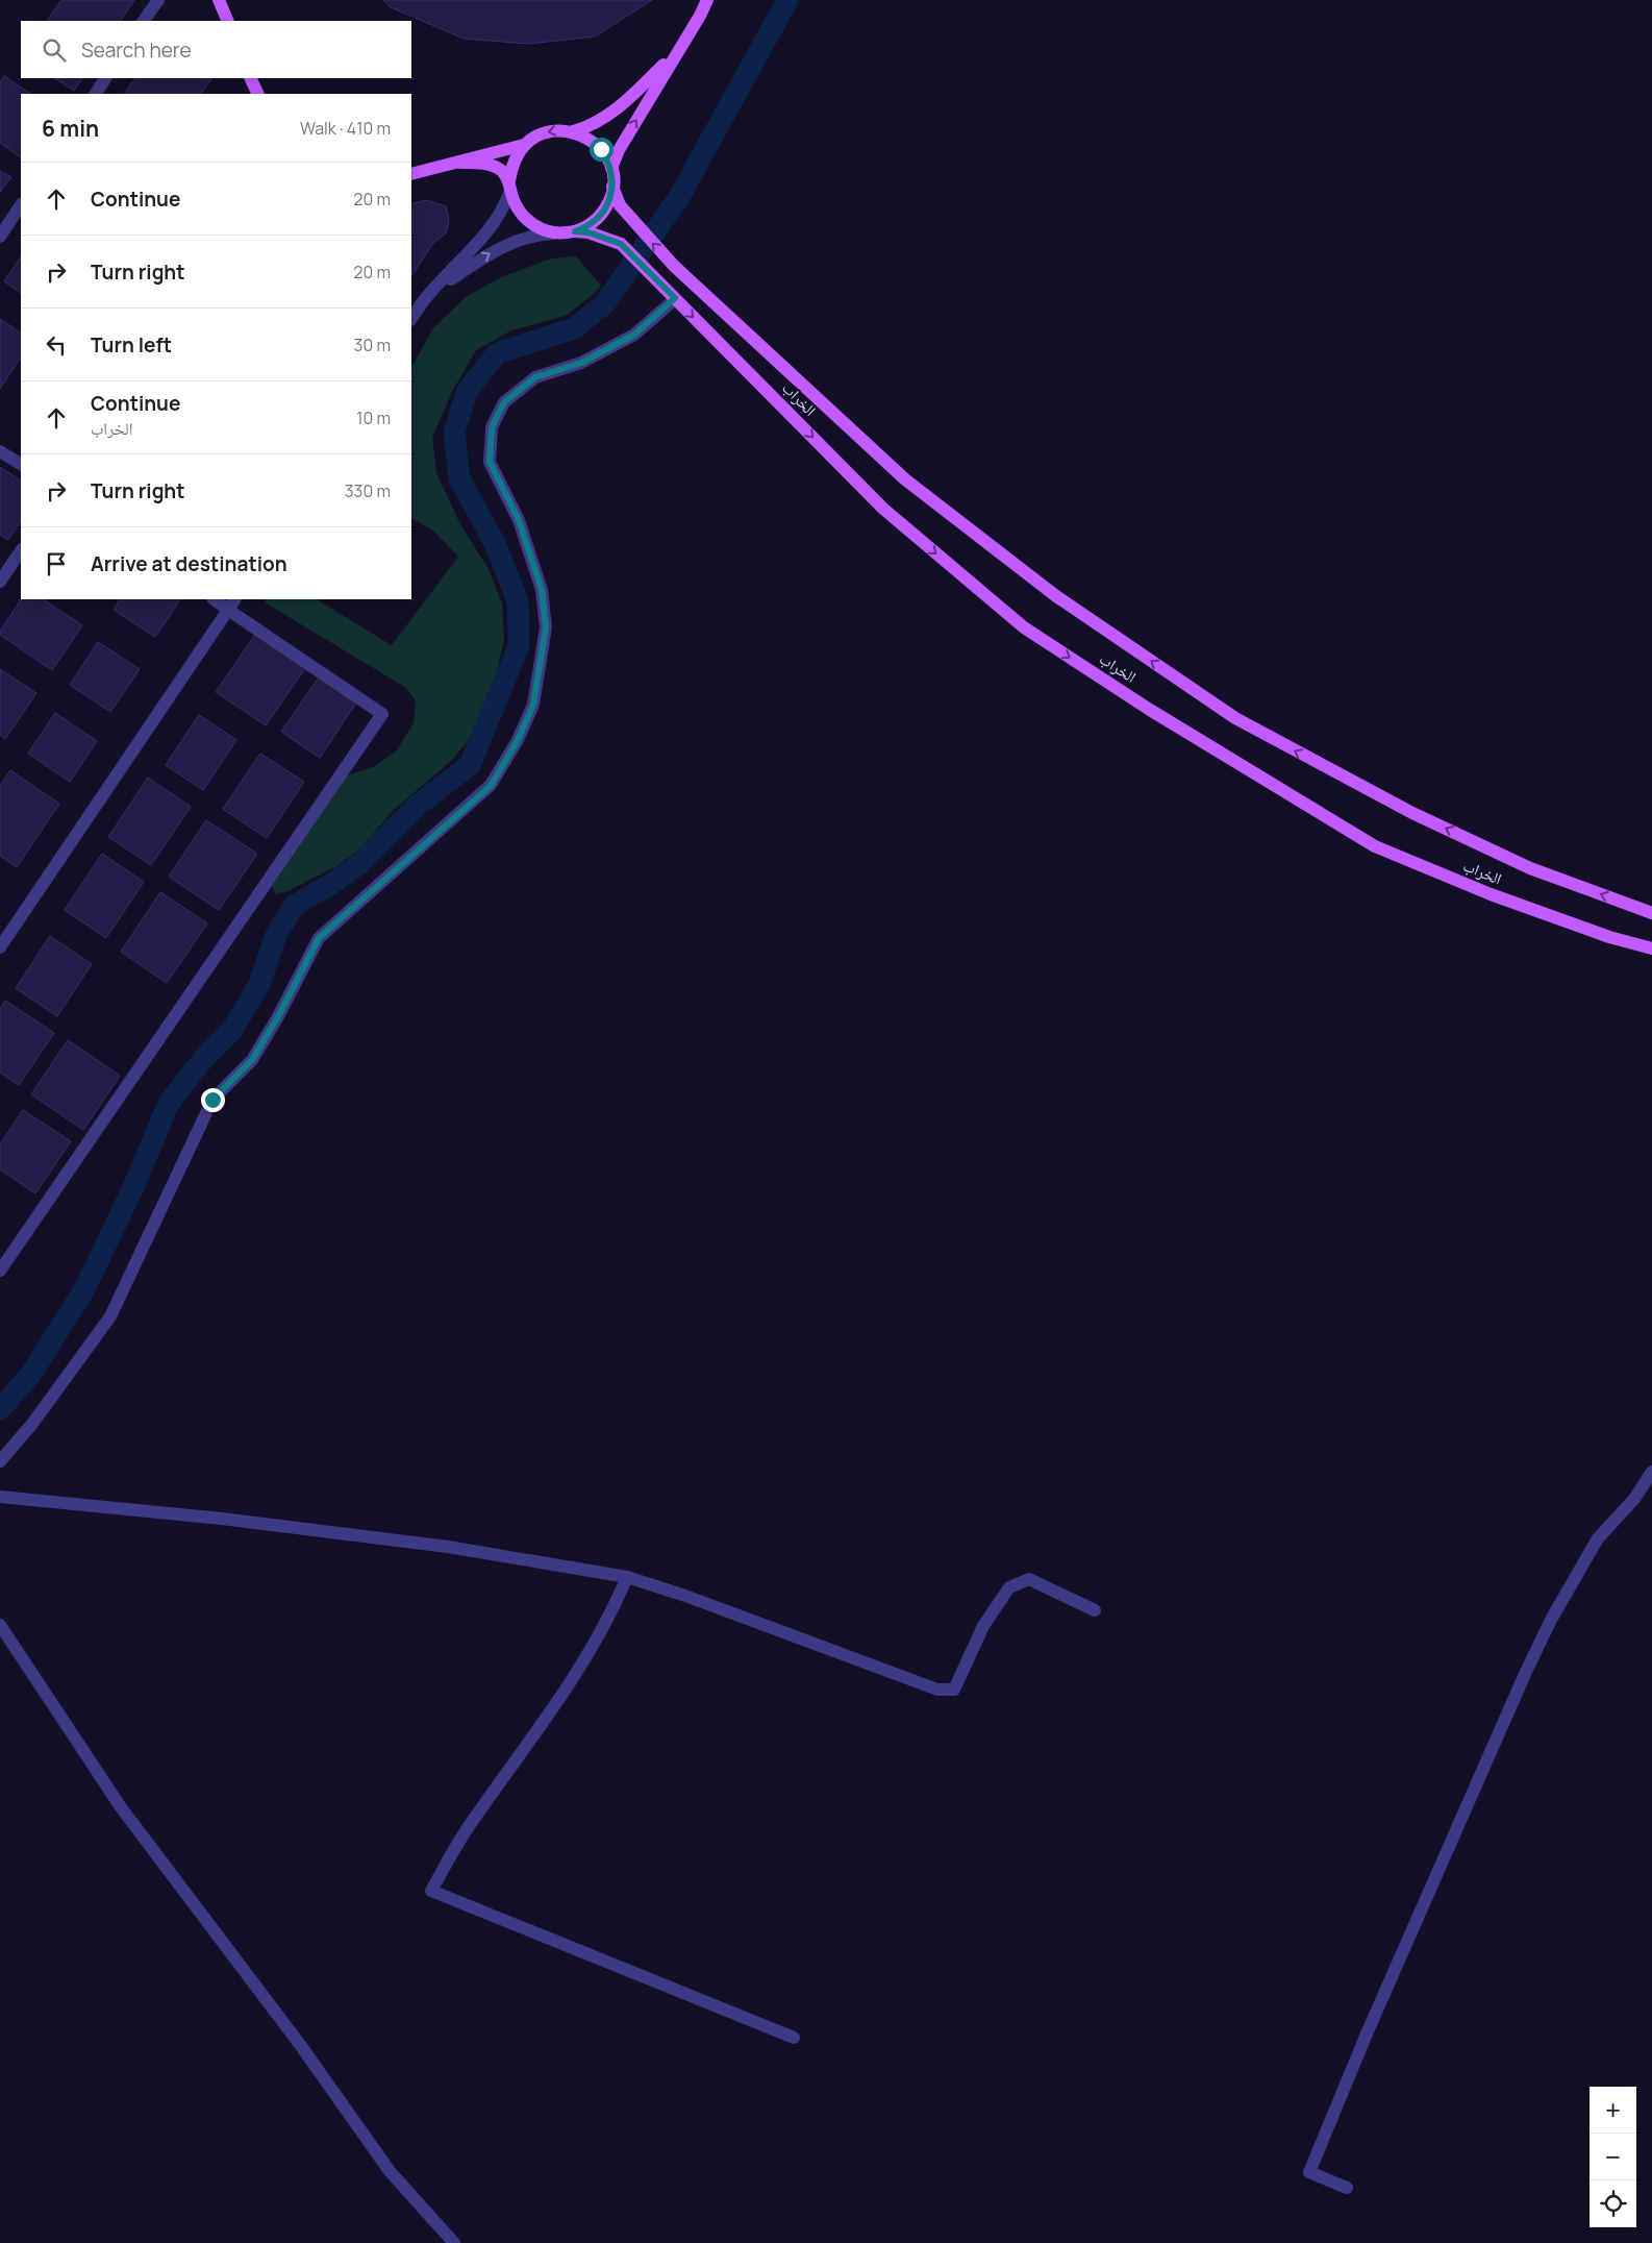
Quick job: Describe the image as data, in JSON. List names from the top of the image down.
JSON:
{
  "streets": {
    "main road": ["الخراب"]
  },
  "page": {
    "search": "Search here",
    "heading": ["6 min", "Walk · 410 m"],
    "list": [
      ["Continue", "20 m"],
      ["Turn right", "20 m"],
      ["Turn left", "30 m"],
      ["Continue", "الخراب", "10 m"],
      ["Turn right", "330 m"],
      "Arrive at destination"
    ],
    "map_buttons": ["+", "−"]
  }
}
